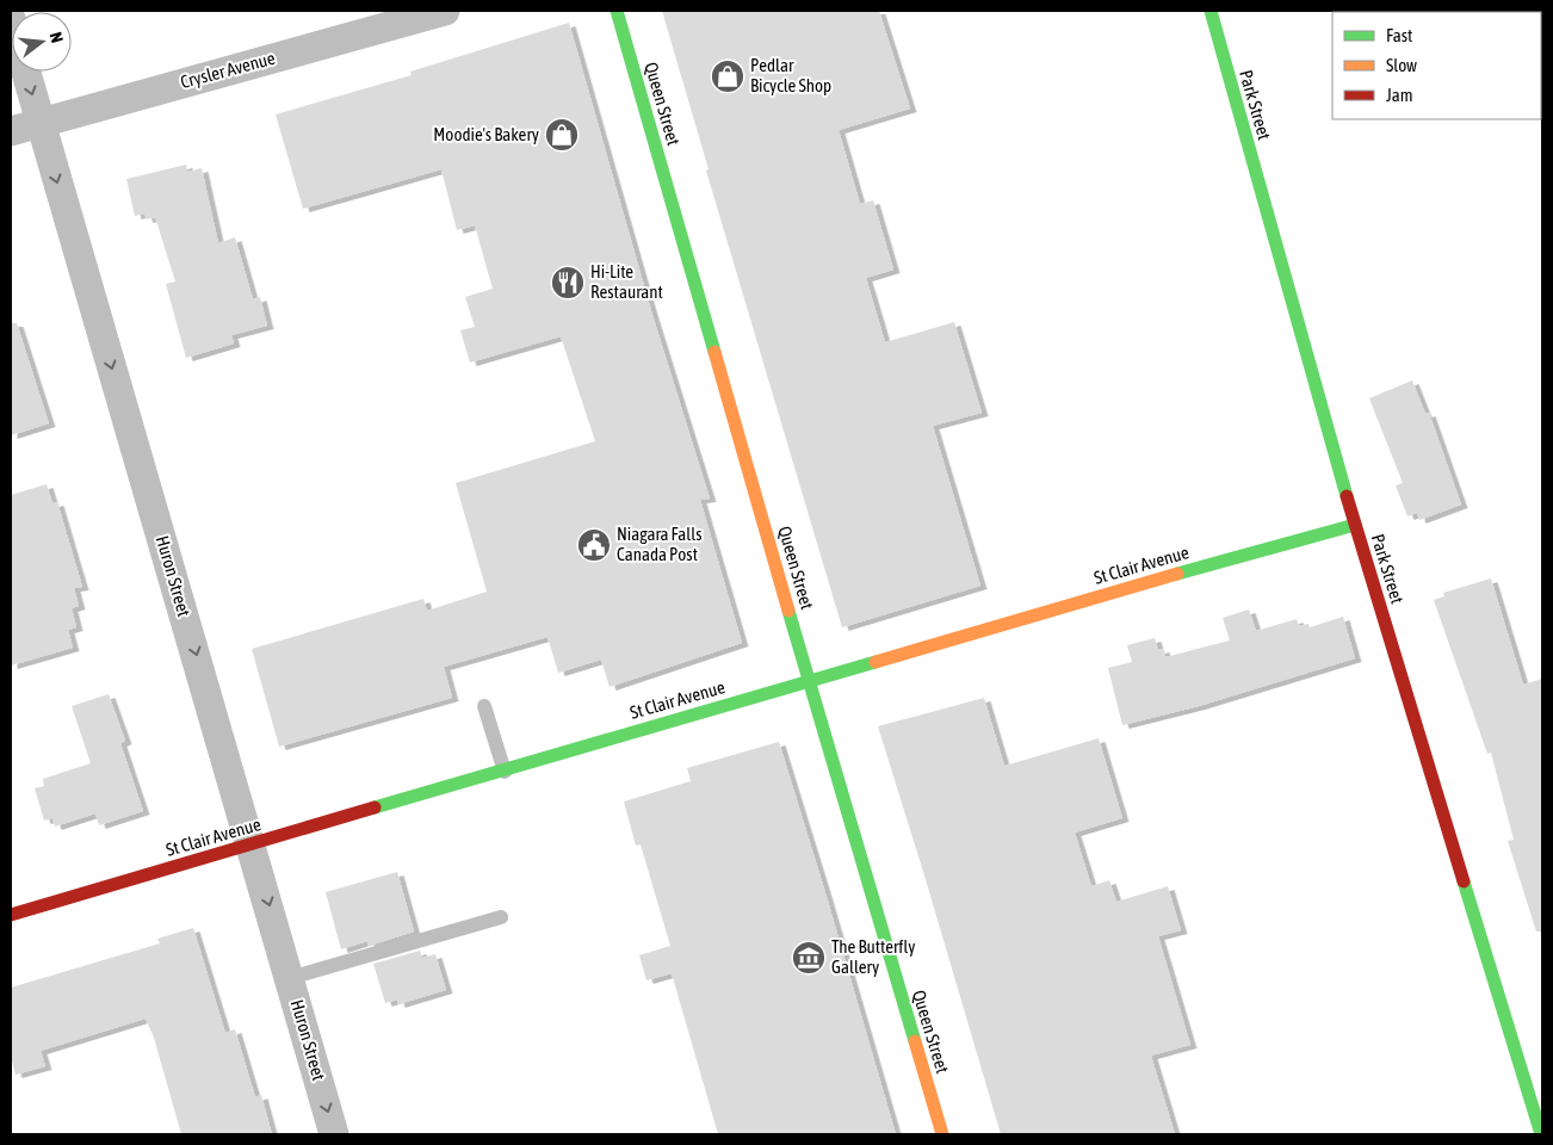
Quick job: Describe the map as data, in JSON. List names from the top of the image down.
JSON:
{
  "streets": {
    "street": [
      "Crysler Avenue",
      "Queen Street",
      "Park Street",
      "St Clair Avenue",
      "Huron Street"
    ]
  },
  "crossings": [
    ["Crysler Avenue", "Huron Street"],
    ["Queen Street", "St Clair Avenue"],
    ["Park Street", "St Clair Avenue"],
    ["St Clair Avenue", "Huron Street"]
  ],
  "one_way": ["Huron Street"],
  "places": {
    "shop": ["Pedlar Bicycle Shop", "Moodie's Bakery"],
    "restaurant": ["Hi-Lite Restaurant"],
    "public building": ["Niagara Falls Canada Post"],
    "museum": ["The Butterfly Gallery"]
  },
  "legend": ["Fast", "Slow", "Jam"],
  "north": "right"
}
